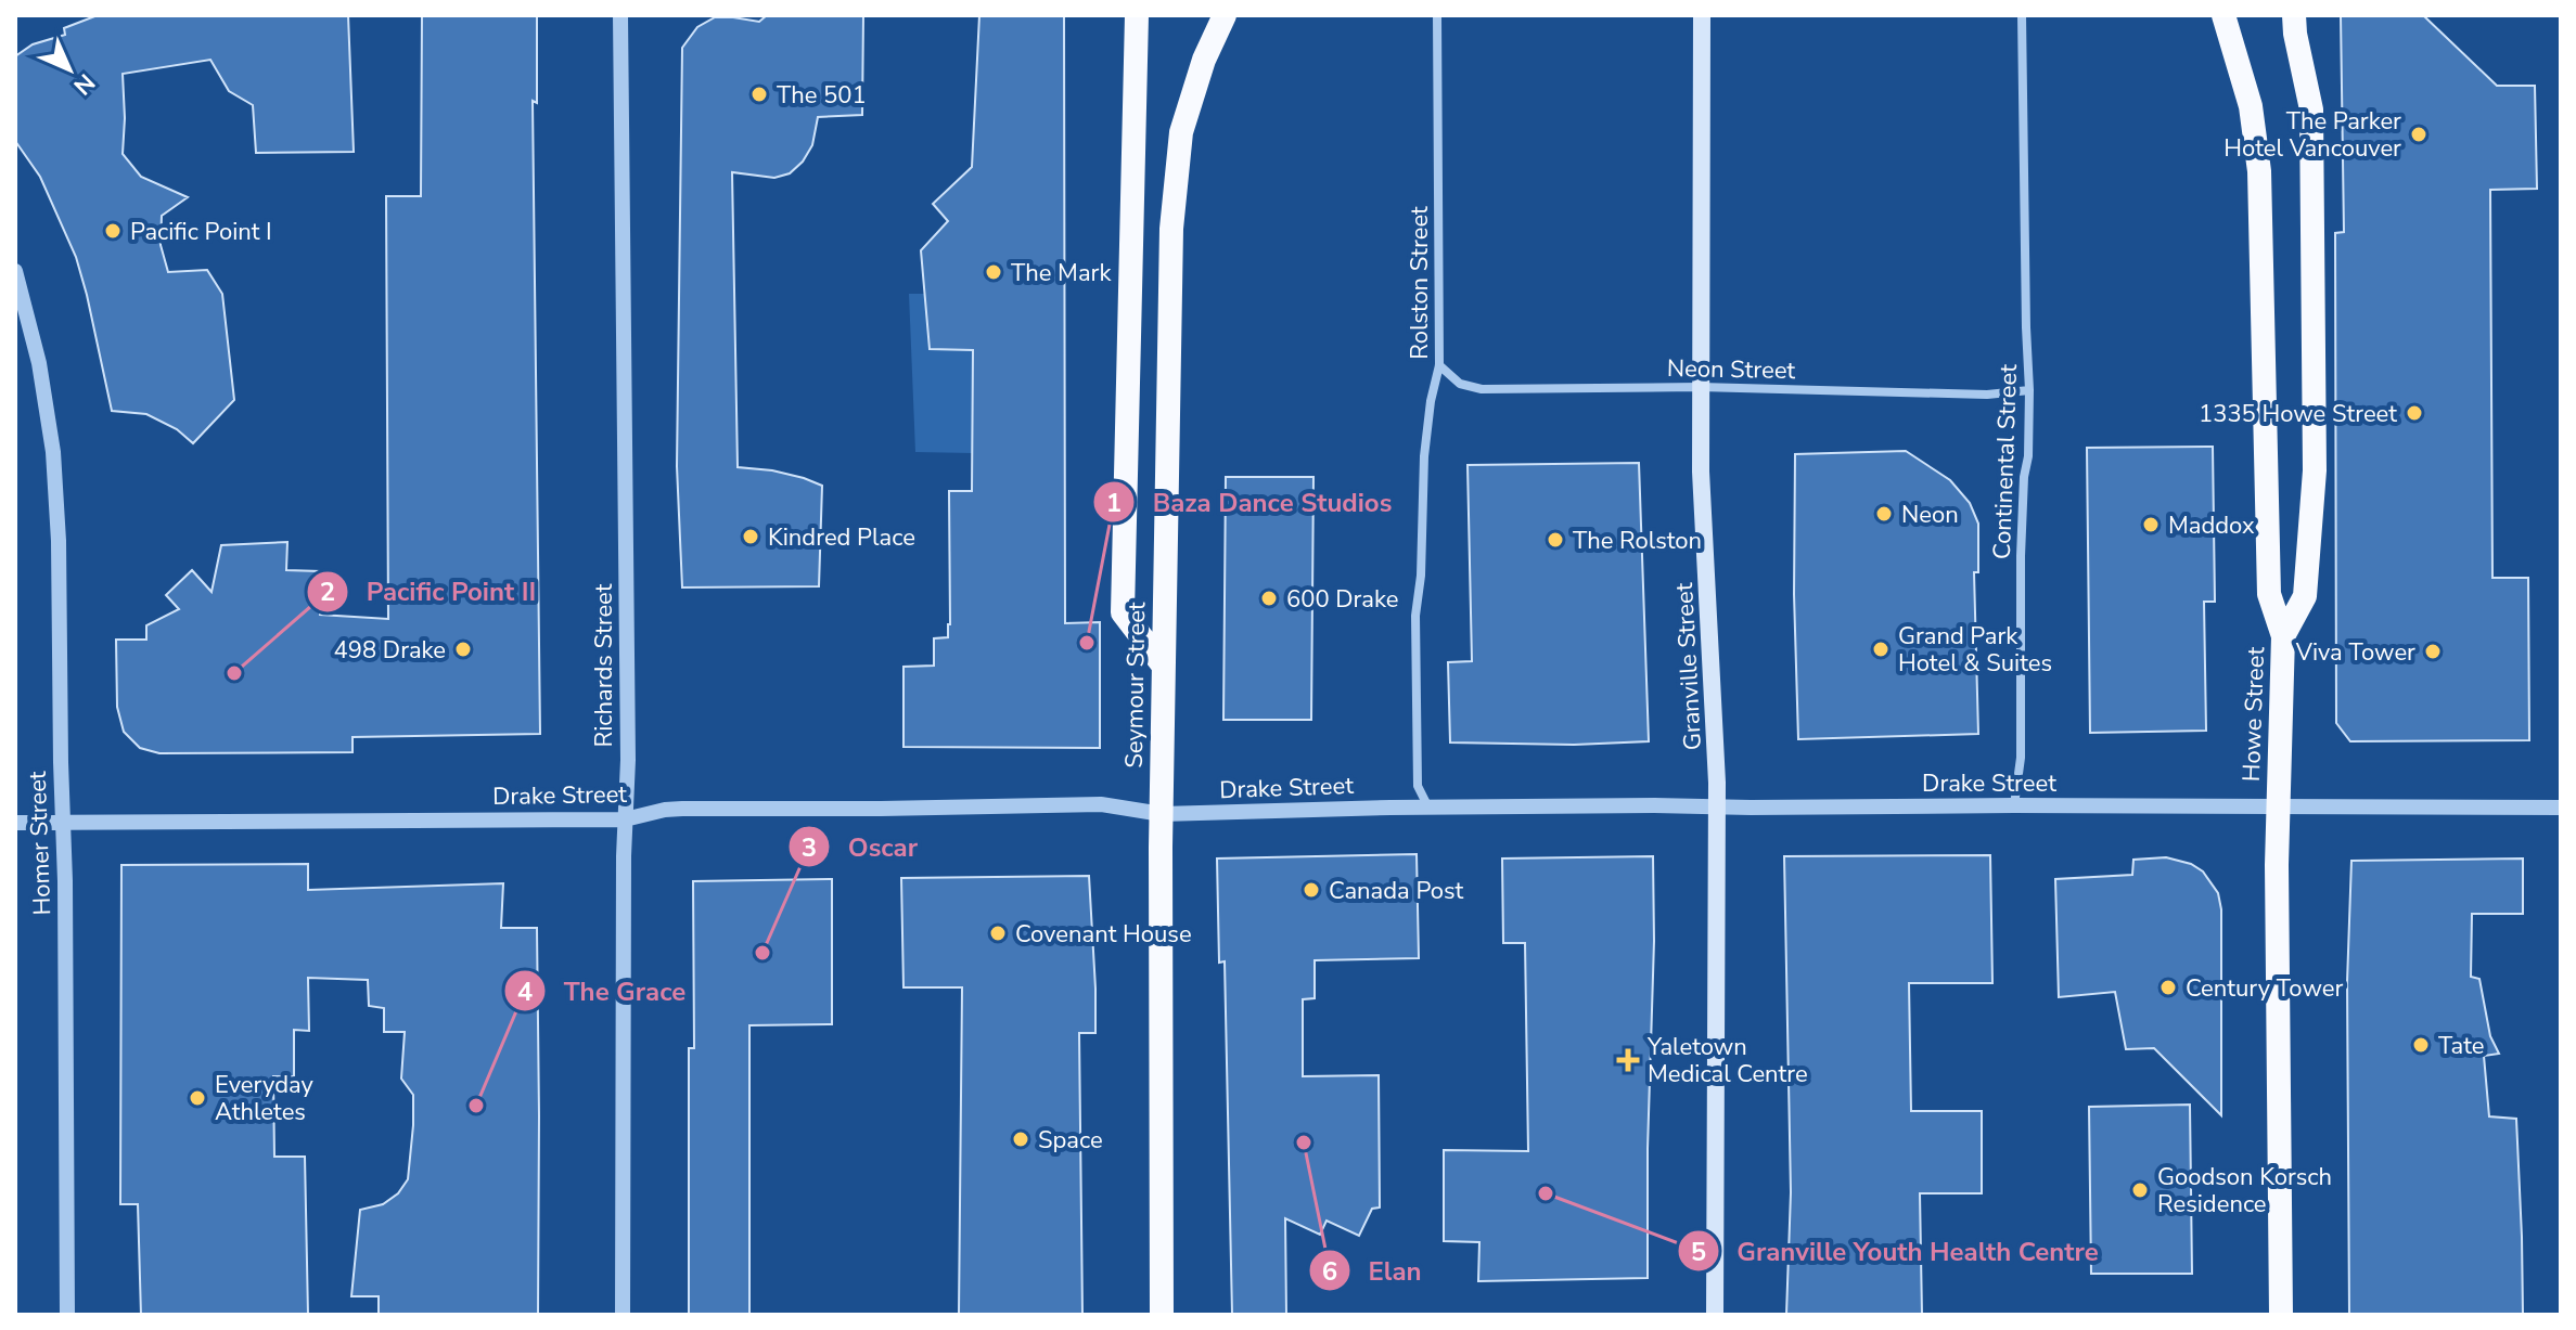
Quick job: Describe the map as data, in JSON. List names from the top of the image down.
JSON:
{
  "streets": {
    "highway": ["Seymour Street", "Howe Street"],
    "main road": ["Granville Street"],
    "street": [
      "Rolston Street",
      "Neon Street",
      "Continental Street",
      "Richards Street",
      "Drake Street",
      "Homer Street"
    ]
  },
  "crossings": [
    ["Rolston Street", "Neon Street"],
    ["Rolston Street", "Drake Street"],
    ["Neon Street", "Continental Street"],
    ["Neon Street", "Granville Street"],
    ["Continental Street", "Drake Street"],
    ["Richards Street", "Drake Street"],
    ["Granville Street", "Drake Street"],
    ["Seymour Street", "Drake Street"],
    ["Howe Street", "Drake Street"],
    ["Drake Street", "Homer Street"]
  ],
  "places": {
    "other": [
      "The 501",
      "The Parker Hotel Vancouver",
      "Pacific Point I",
      "The Mark",
      "1335 Howe Street",
      "Neon",
      "Maddox",
      "Kindred Place",
      "The Rolston",
      "600 Drake",
      "Baza Dance Studios",
      "498 Drake",
      "Grand Park Hotel & Suites",
      "Viva Tower",
      "Pacific Point II",
      "Canada Post",
      "Covenant House",
      "Oscar",
      "Century Tower",
      "Tate",
      "Everyday Athletes",
      "The Grace",
      "Space",
      "Elan",
      "Goodson Korsch Residence",
      "Granville Youth Health Centre"
    ],
    "health": ["Yaletown Medical Centre"]
  },
  "north": "bottom right"
}
